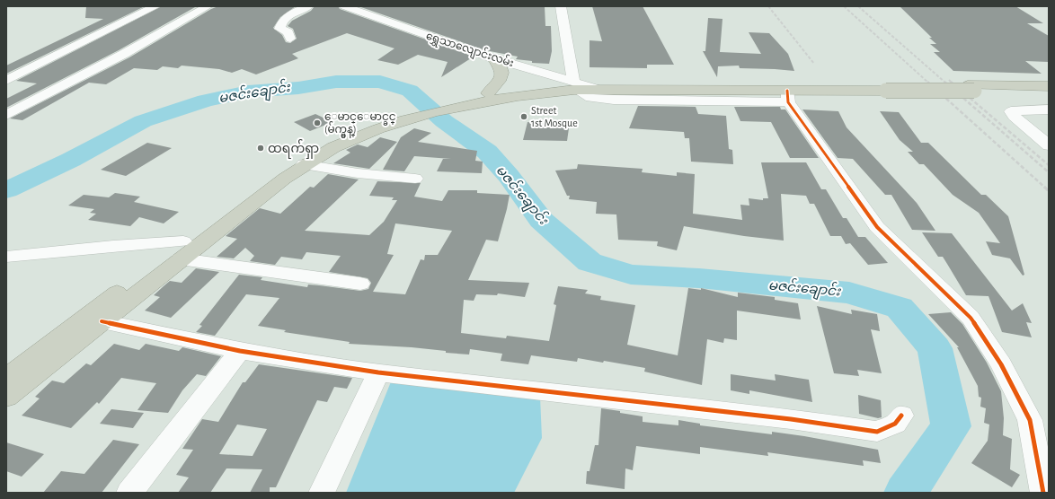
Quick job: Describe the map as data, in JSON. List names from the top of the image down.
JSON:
{
  "streets": {
    "street": ["ရွှေသာလျောင်းလမ်း"]
  },
  "water": ["မဇင်းချောင်း"],
  "places": ["Street 1st Mosque", "ေမာင္ေမာင္ခင္ (မ်က္မွန္)", "ထရက်ရှာ"]
}
